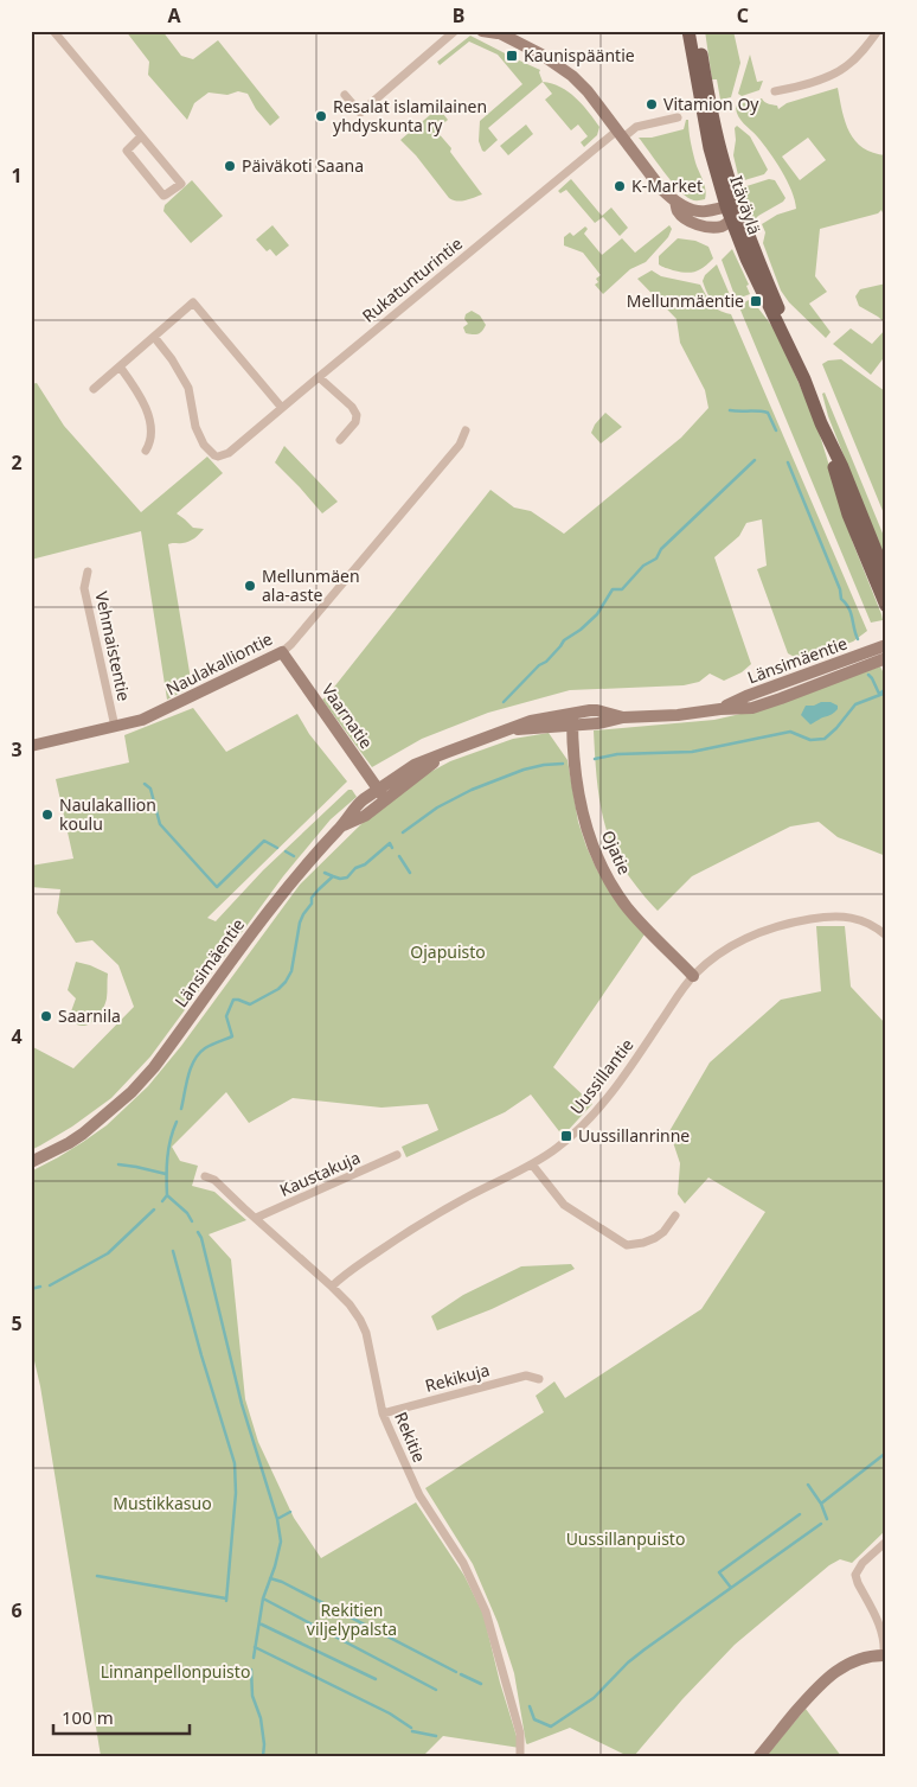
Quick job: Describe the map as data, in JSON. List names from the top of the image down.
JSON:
{
  "streets": {
    "main road": [
      "Itäväylä",
      "Länsimäentie",
      "Naulakalliontie",
      "Vaarnatie",
      "Ojatie"
    ],
    "street": [
      "Rukatunturintie",
      "Vehmaistentie",
      "Uussillantie",
      "Kaustakuja",
      "Rekikuja",
      "Rekitie"
    ]
  },
  "crossings": [
    ["Vehmaistentie", "Naulakalliontie"],
    ["Länsimäentie", "Vaarnatie"],
    ["Länsimäentie", "Ojatie"],
    ["Naulakalliontie", "Vaarnatie"],
    ["Ojatie", "Uussillantie"],
    ["Uussillantie", "Rekitie"],
    ["Kaustakuja", "Rekitie"],
    ["Rekikuja", "Rekitie"]
  ],
  "parks": [
    "Ojapuisto",
    "Mustikkasuo",
    "Uussillanpuisto",
    "Rekitien viljelypalsta",
    "Linnanpellonpuisto"
  ],
  "places": {
    "transit": ["Kaunispääntie", "Mellunmäentie", "Uussillanrinne"],
    "other": [
      "Vitamion Oy",
      "Resalat islamilainen yhdyskunta ry",
      "Päiväkoti Saana",
      "K-Market",
      "Mellunmäen ala-aste",
      "Naulakallion koulu",
      "Saarnila"
    ]
  },
  "scale_bar": "100 m",
  "grid": {
    "columns": ["A", "B", "C"],
    "rows": [
      "1",
      "2",
      "3",
      "4",
      "5",
      "6"
    ]
  }
}
